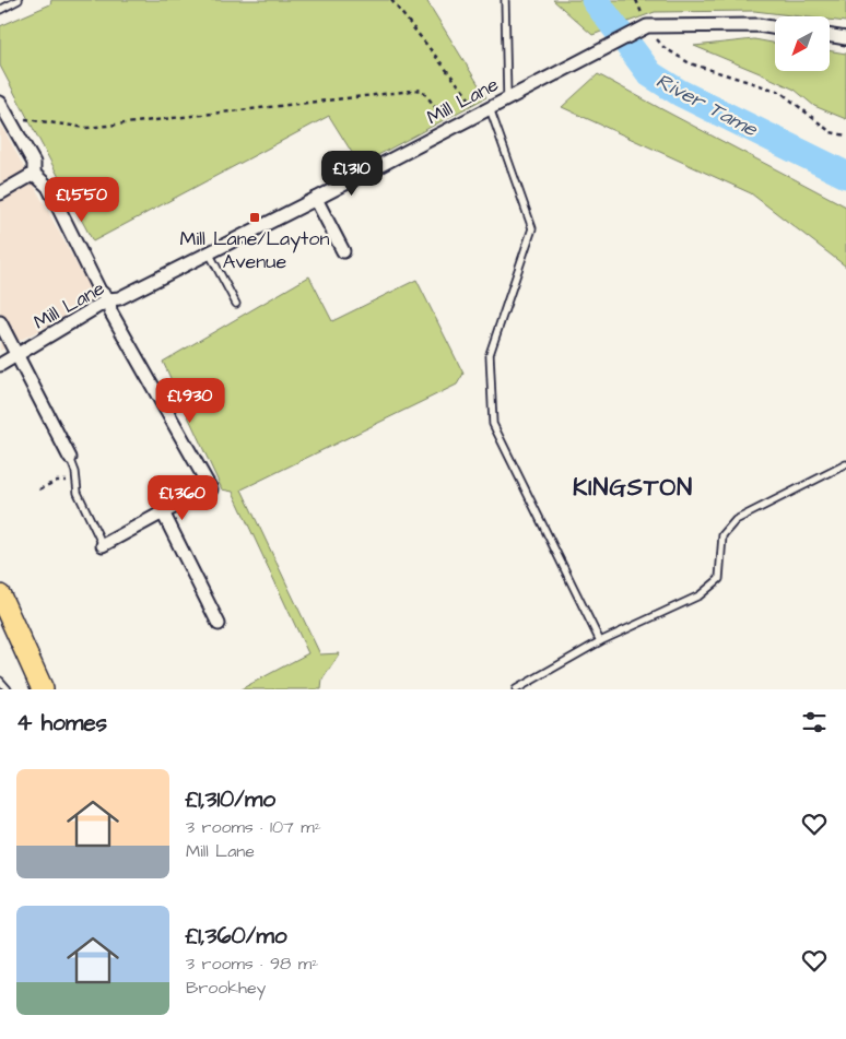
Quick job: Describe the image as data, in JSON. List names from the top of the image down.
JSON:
{
  "streets": {
    "street": ["Mill Lane"]
  },
  "districts": ["KINGSTON"],
  "water": ["River Tame"],
  "places": {
    "transit": ["Mill Lane/Layton Avenue"]
  },
  "north": "bottom left",
  "page": {
    "price": [
      "£1,310",
      "£1,550",
      "£1,930",
      "£1,360"
    ],
    "heading": "4 homes",
    "list": [
      {
        "name": "£1,310/mo",
        "note": "3 rooms · 107 m² · Mill Lane"
      },
      {
        "name": "£1,360/mo",
        "note": "3 rooms · 98 m² · Brookhey"
      }
    ]
  }
}
